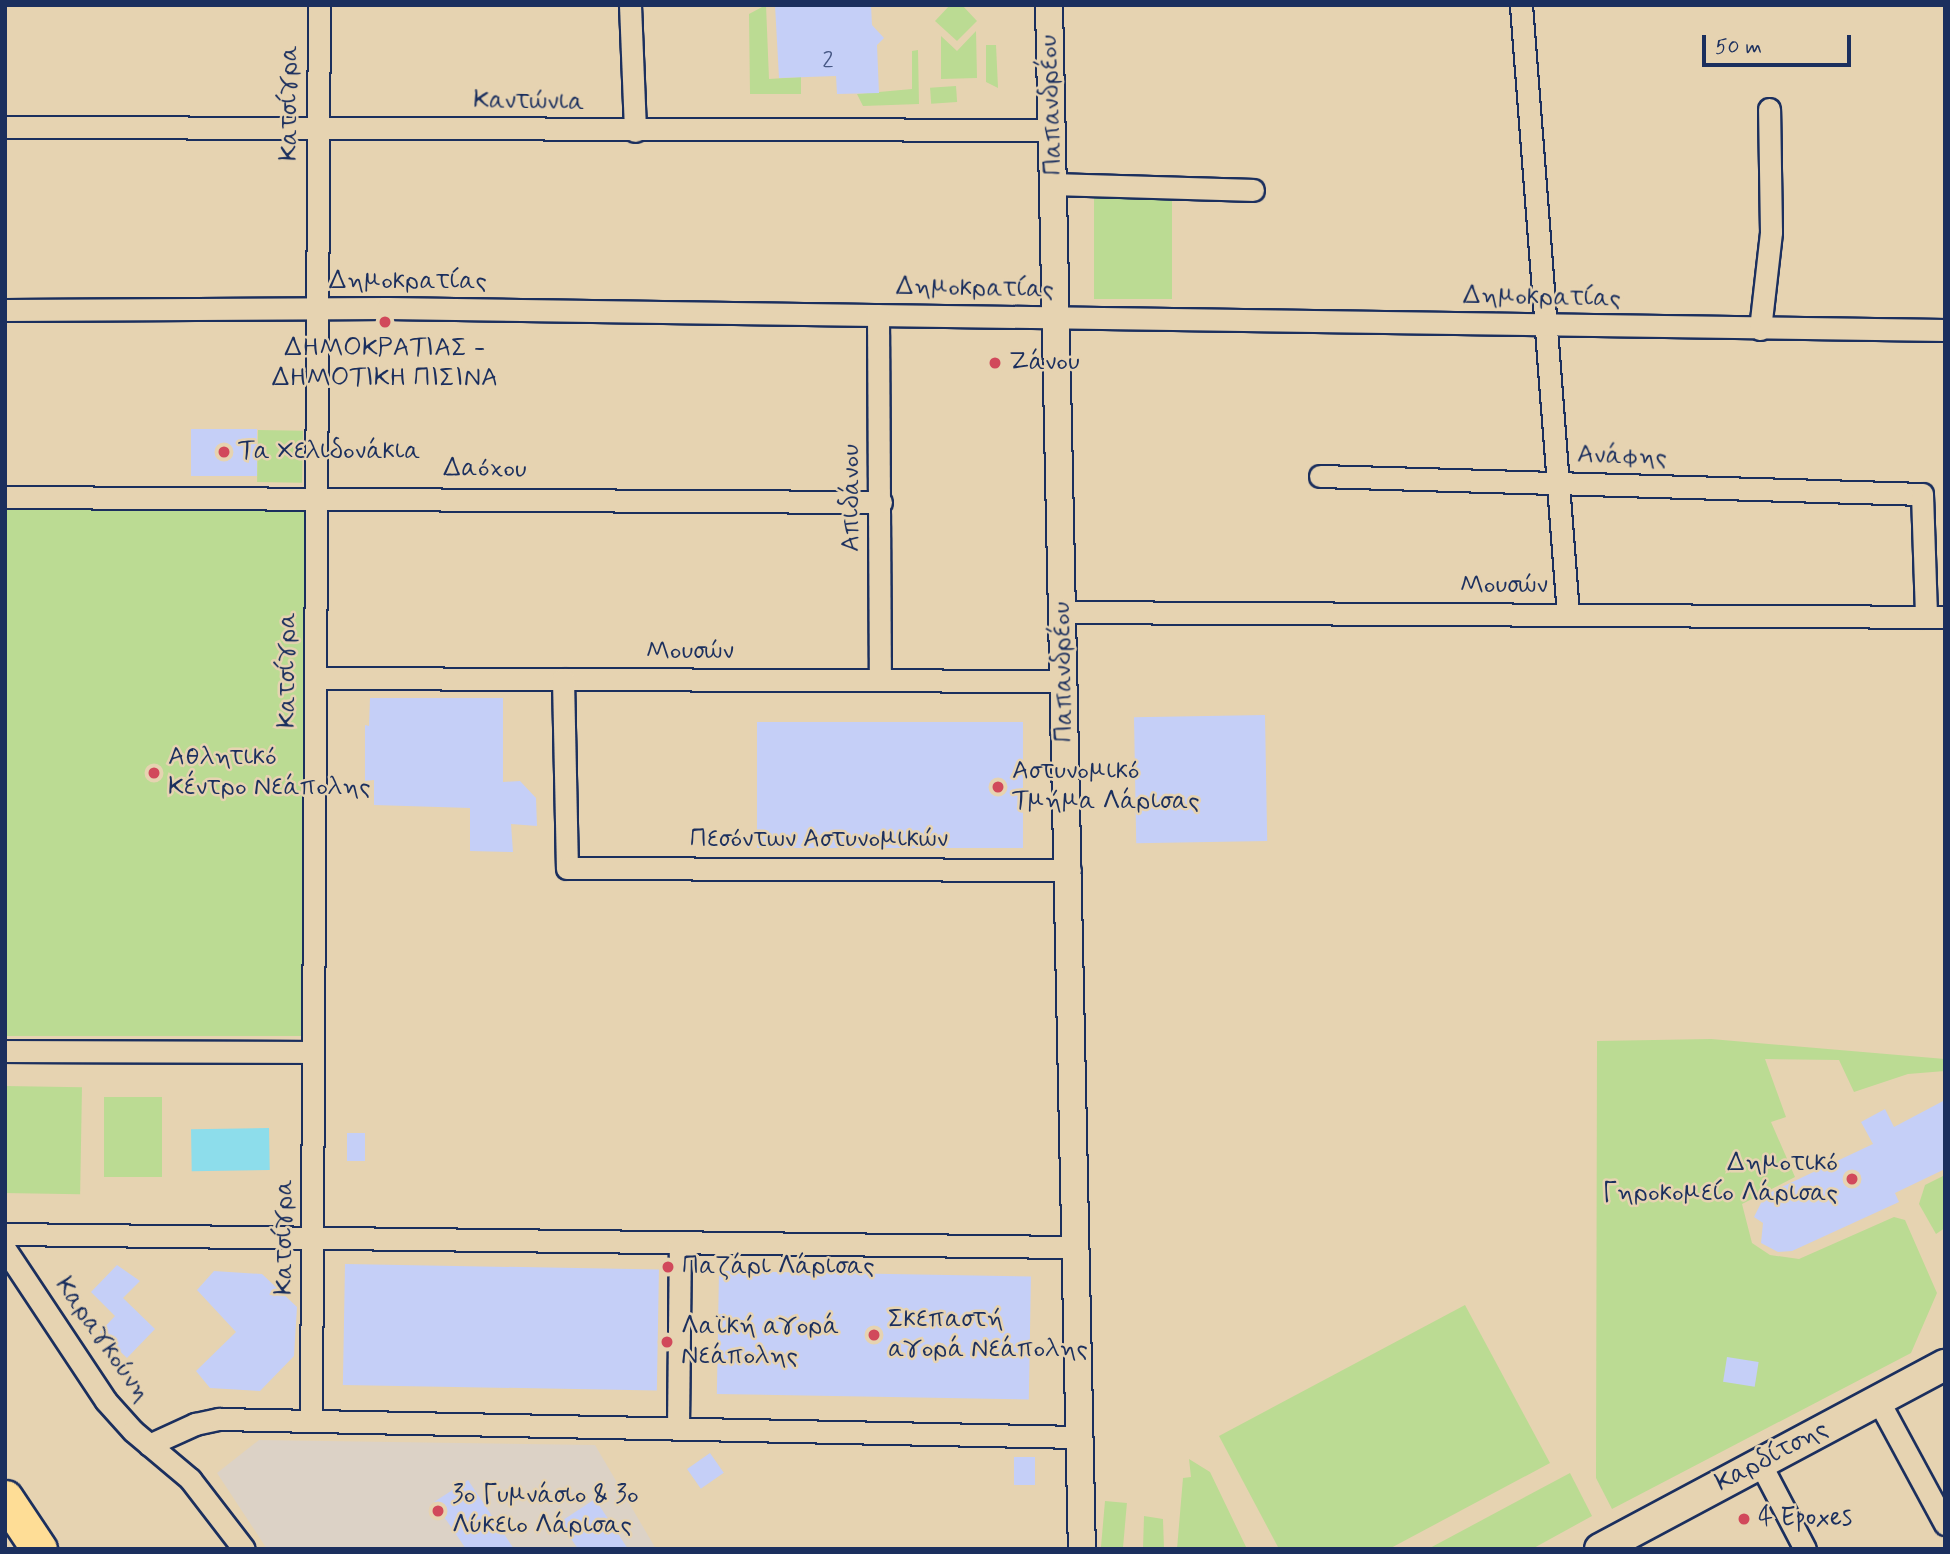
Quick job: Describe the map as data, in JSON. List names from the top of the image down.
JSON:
{
  "streets": {
    "main road": ["Καρδίτσης"],
    "street": [
      "Καντώνια",
      "Κατσίγρα",
      "Παπανδρέου",
      "Δημοκρατίας",
      "Ανάφης",
      "Δαόχου",
      "Απιδάνου",
      "Μουσών",
      "Πεσόντων Αστυνομικών",
      "Καραγκούνη"
    ]
  },
  "crossings": [
    ["Καντώνια", "Κατσίγρα"],
    ["Καντώνια", "Παπανδρέου"],
    ["Κατσίγρα", "Δημοκρατίας"],
    ["Κατσίγρα", "Δαόχου"],
    ["Κατσίγρα", "Μουσών"],
    ["Παπανδρέου", "Δημοκρατίας"],
    ["Παπανδρέου", "Μουσών"],
    ["Παπανδρέου", "Πεσόντων Αστυνομικών"],
    ["Δημοκρατίας", "Απιδάνου"],
    ["Ανάφης", "Μουσών"],
    ["Δαόχου", "Απιδάνου"],
    ["Απιδάνου", "Μουσών"],
    ["Μουσών", "Πεσόντων Αστυνομικών"]
  ],
  "places": [
    "ΔΗΜΟΚΡΑΤΙΑΣ - ΔΗΜΟΤΙΚΗ ΠΙΣΙΝΑ",
    "Ζάνου",
    "Τα Χελιδονάκια",
    "Αθλητικό Κέντρο Νεάπολης",
    "Αστυνομικό Τμήμα Λάρισας",
    "Δημοτικό Γηροκομείο Λάρισας",
    "Παζάρι Λάρισας",
    "Σκεπαστή αγορά Νεάπολης",
    "Λαϊκή αγορά Νεάπολης",
    "3ο Γυμνάσιο & 3ο Λύκειο Λάρισας",
    "4 Epoxes"
  ],
  "house_numbers": ["2"],
  "scale_bar": "50 m"
}
